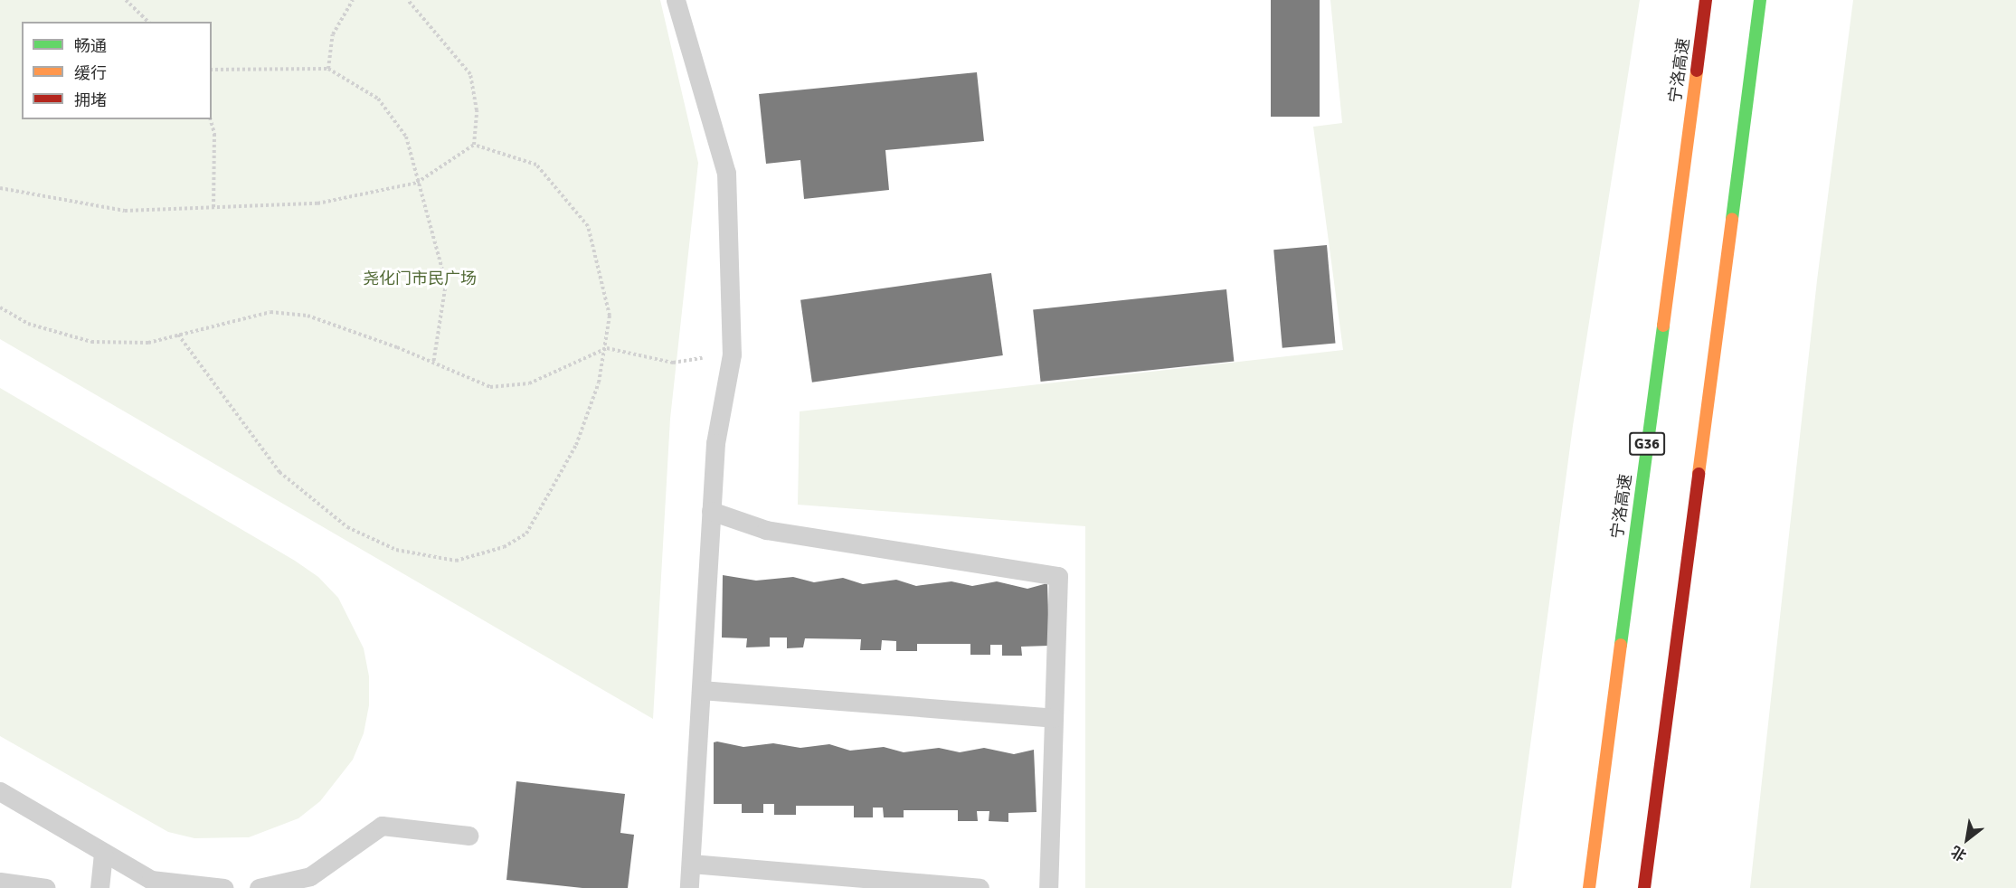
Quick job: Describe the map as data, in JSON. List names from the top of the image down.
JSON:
{
  "streets": {
    "highway": ["宁洛高速", "G36"]
  },
  "parks": ["尧化门市民广场"],
  "legend": ["畅通", "缓行", "拥堵"],
  "north": "bottom left"
}
